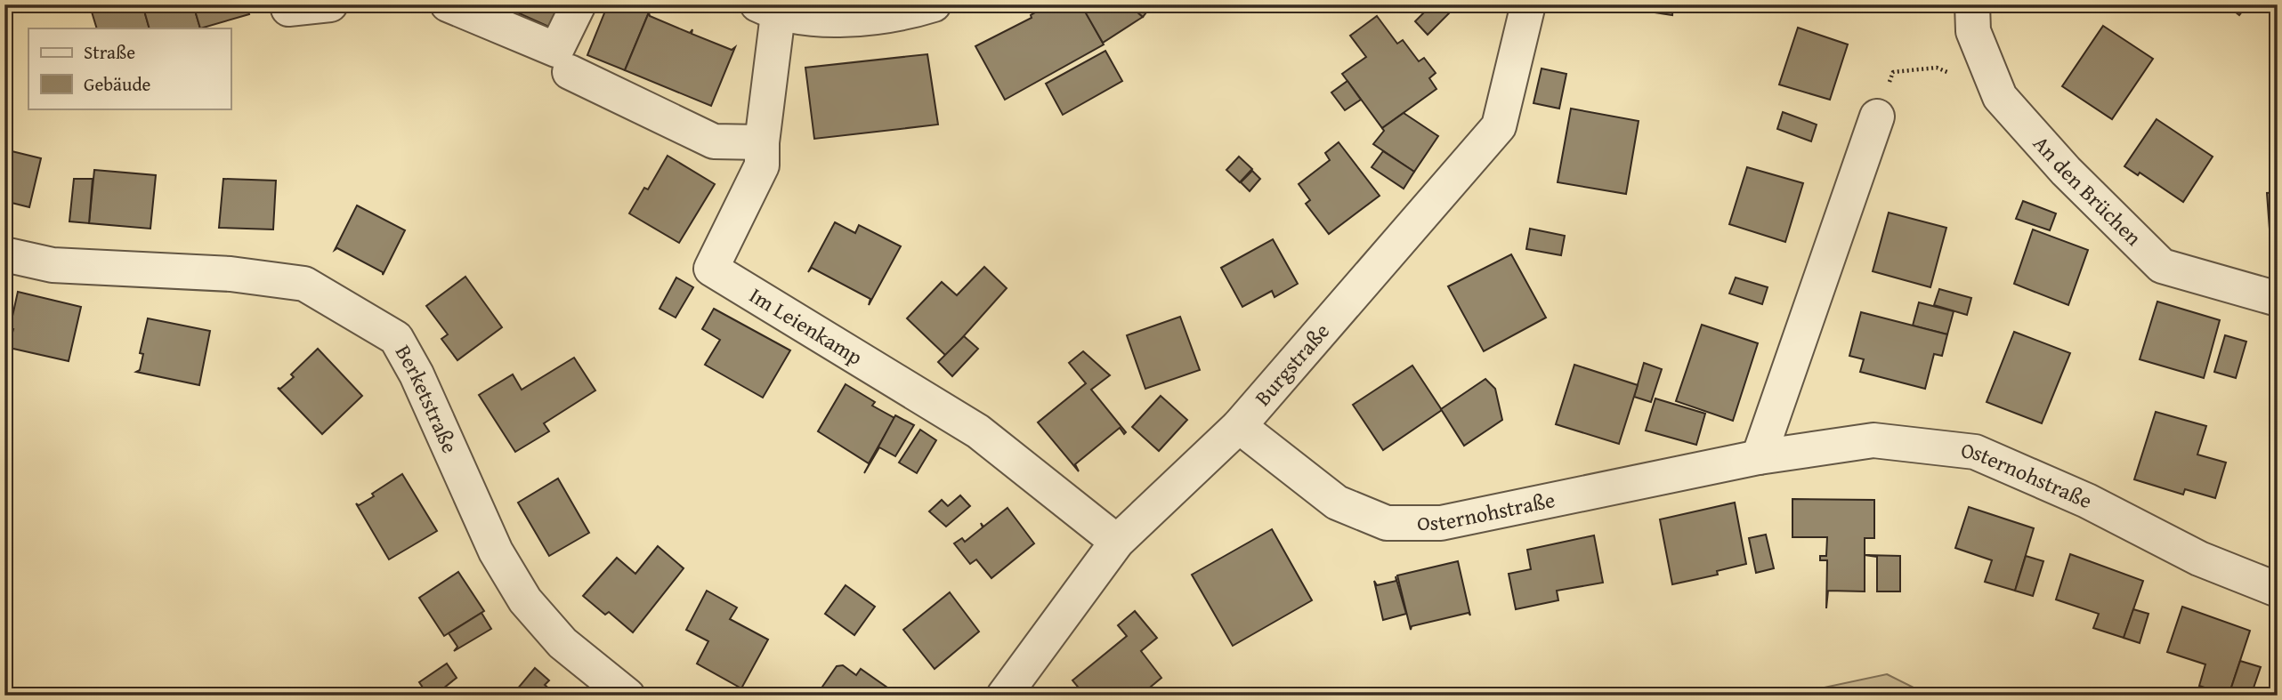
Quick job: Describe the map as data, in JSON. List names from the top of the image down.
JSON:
{
  "streets": {
    "street": [
      "An den Brüchen",
      "Im Leienkamp",
      "Burgstraße",
      "Berketstraße",
      "Osternohstraße"
    ]
  },
  "crossings": [
    ["Im Leienkamp", "Burgstraße"],
    ["Burgstraße", "Osternohstraße"]
  ],
  "legend": ["Straße", "Gebäude"]
}
